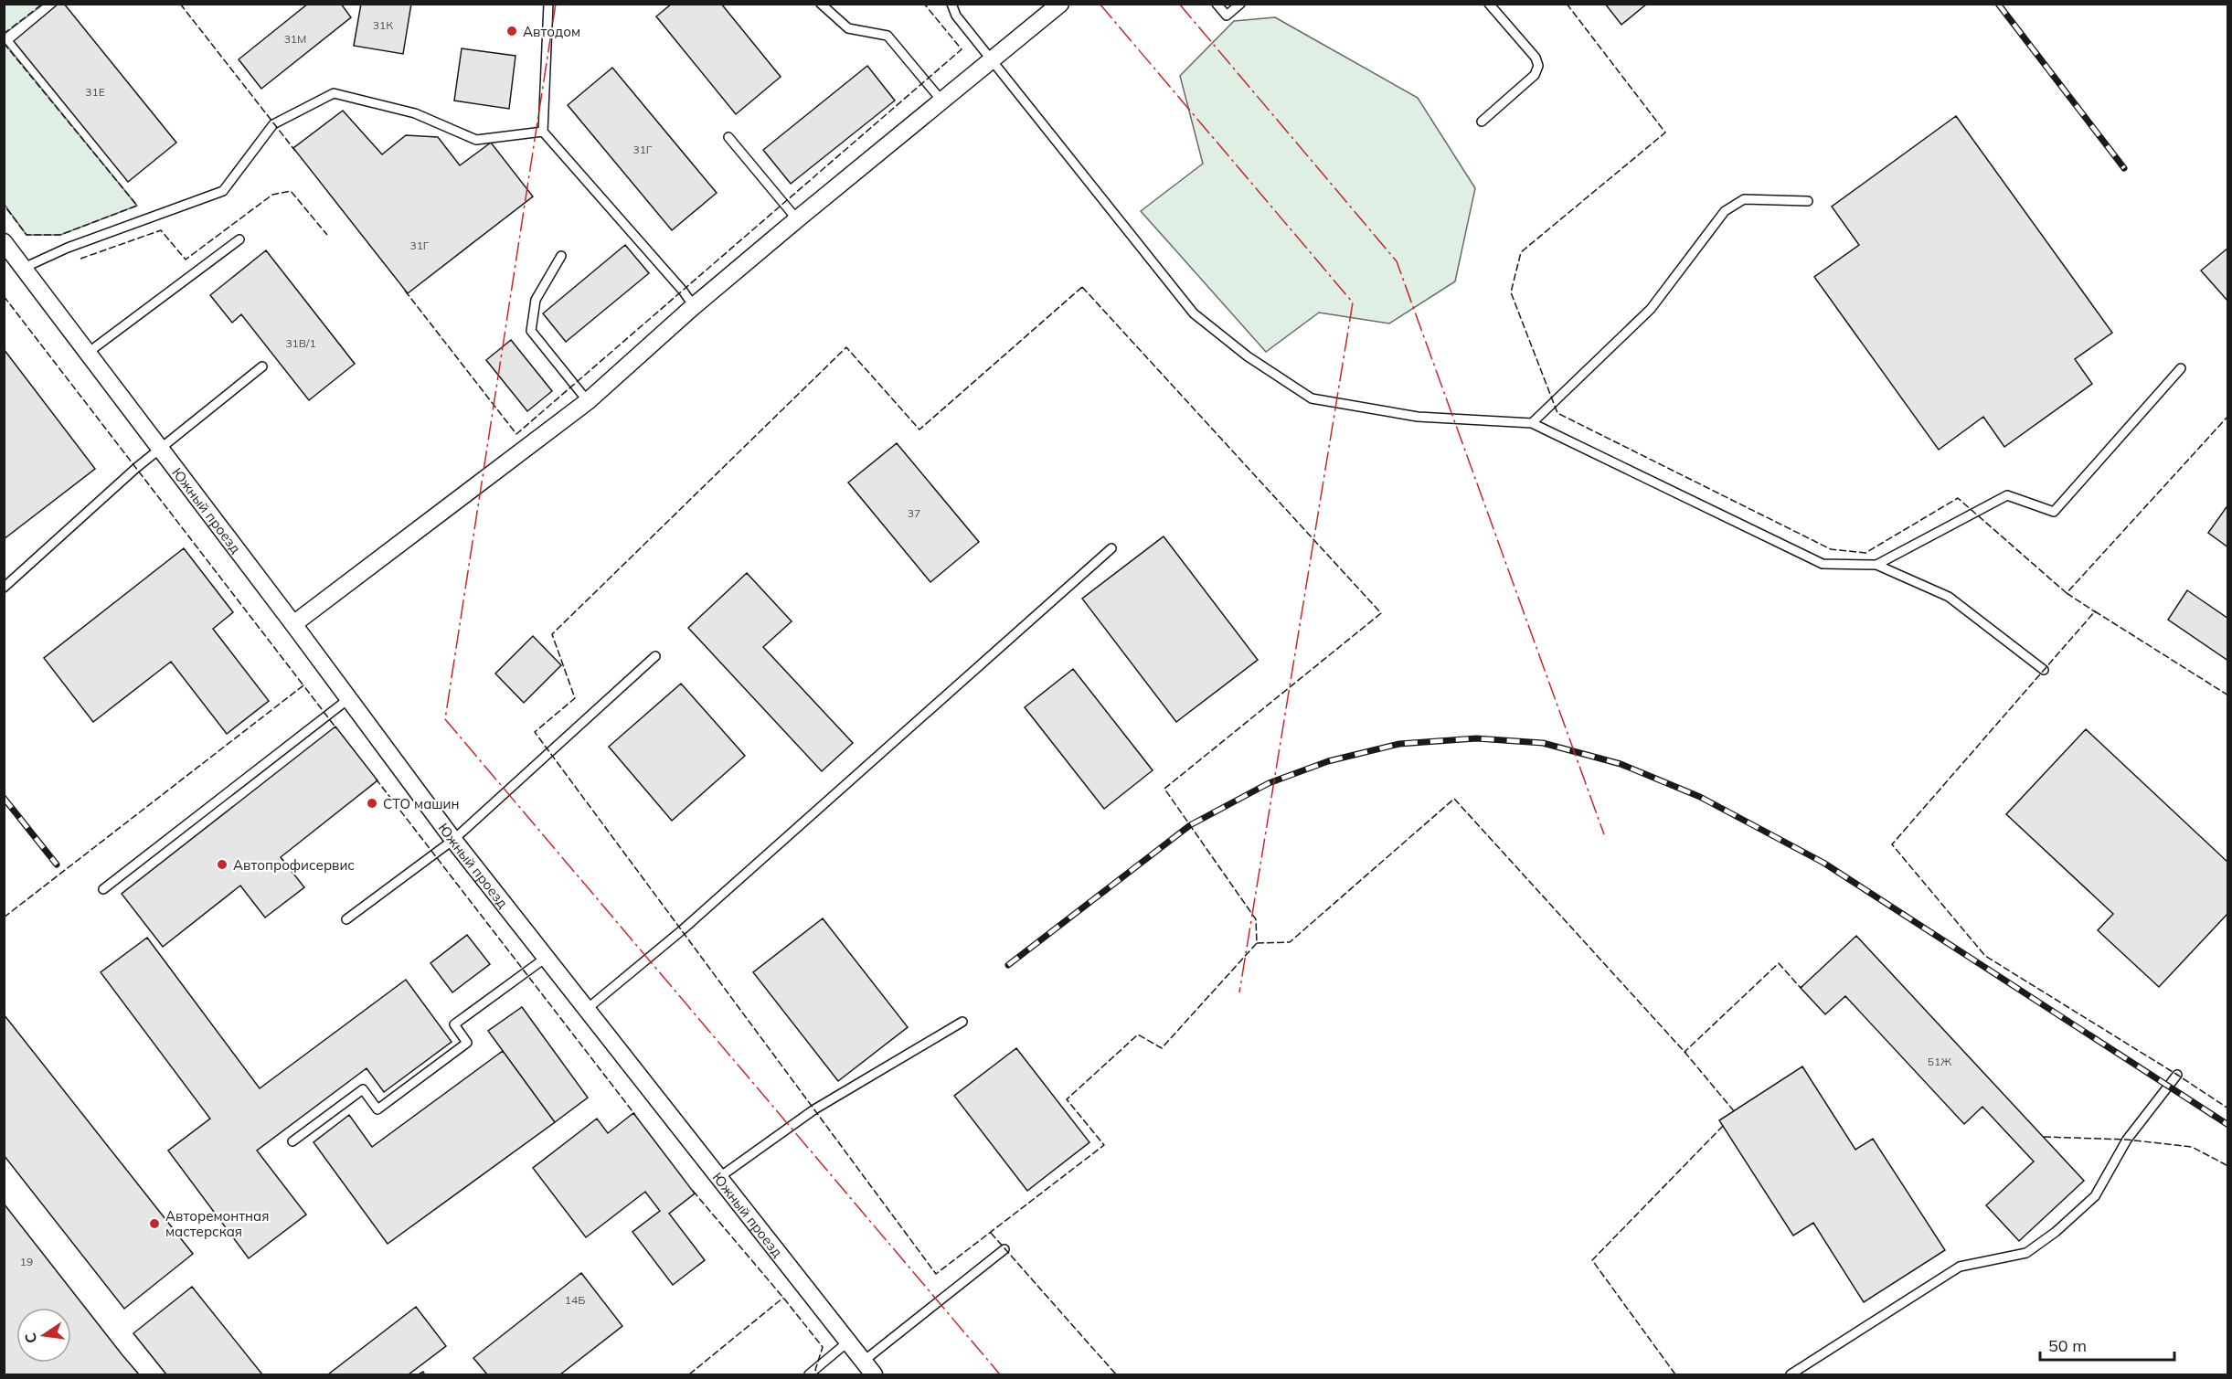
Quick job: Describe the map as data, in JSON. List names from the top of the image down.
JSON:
{
  "streets": {
    "street": ["Южный проезд"]
  },
  "places": [
    "Автодом",
    "СТО машин",
    "Автопрофисервис",
    "Авторемонтная мастерская"
  ],
  "house_numbers": [
    "31К",
    "31М",
    "31Е",
    "31Г",
    "31Г",
    "31В/1",
    "37",
    "51Ж",
    "19",
    "14Б"
  ],
  "scale_bar": "50 m",
  "north": "left"
}
